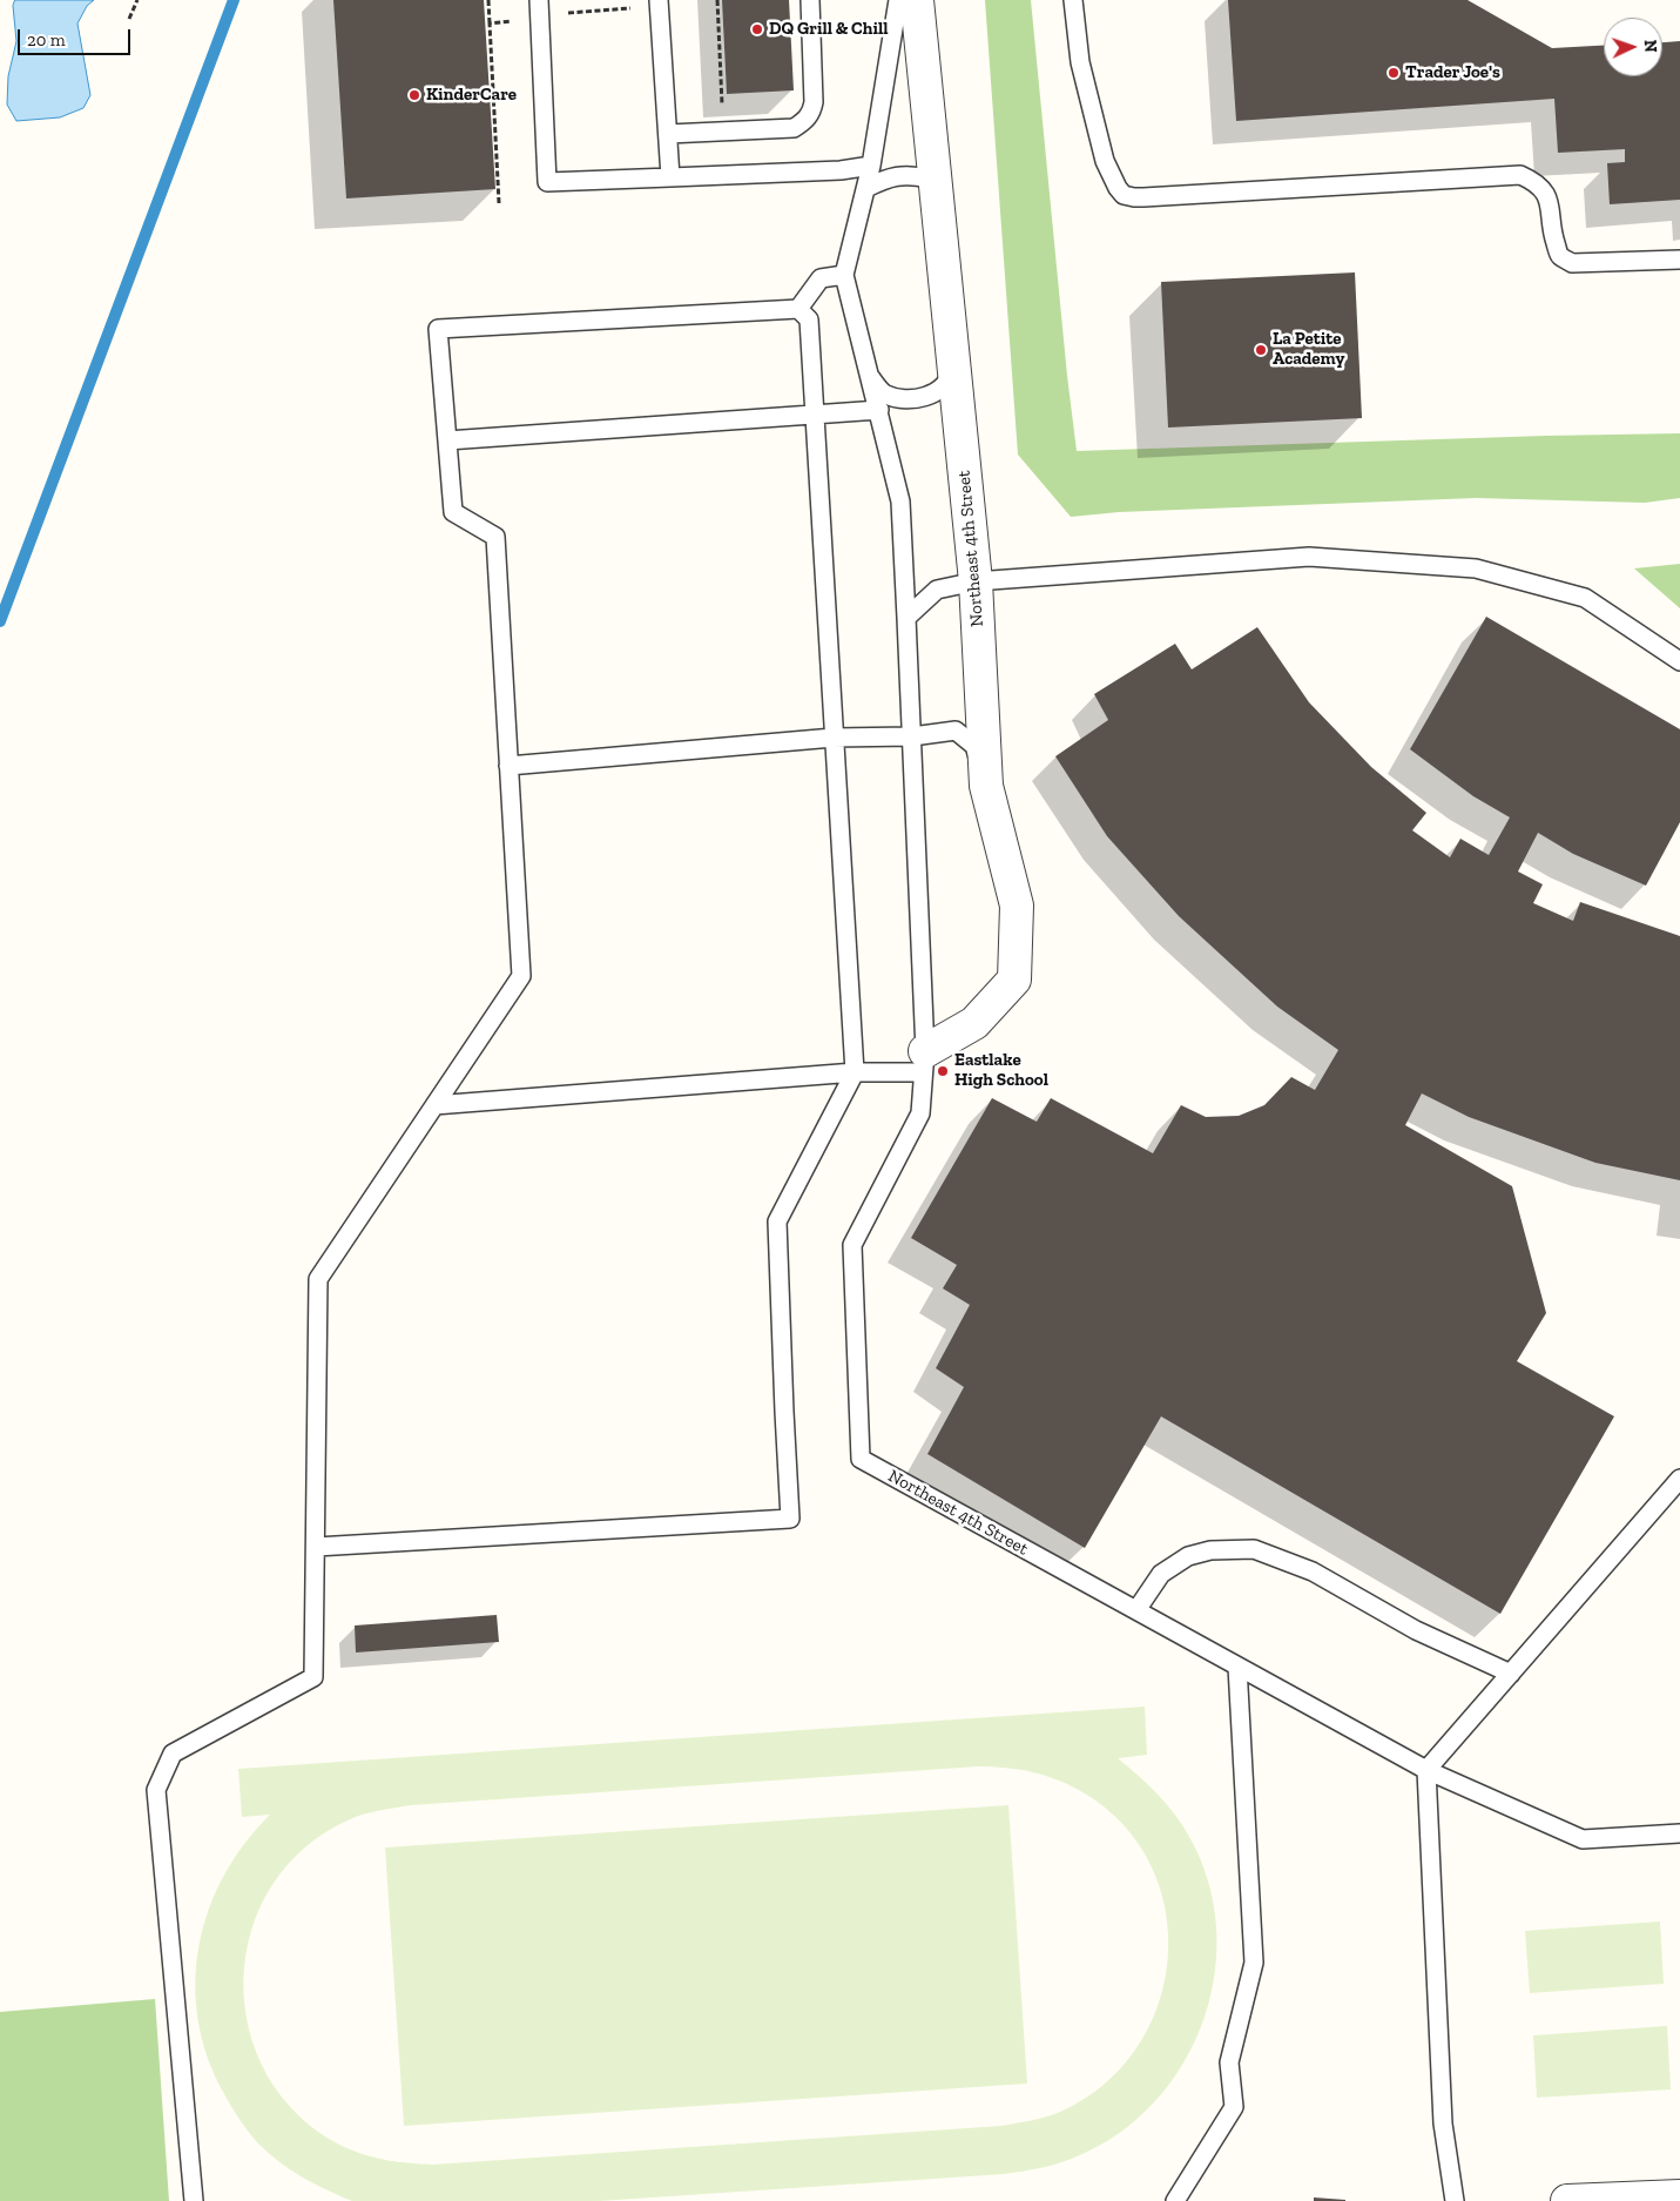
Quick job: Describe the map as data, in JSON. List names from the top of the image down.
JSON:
{
  "streets": {
    "street": ["Northeast 4th Street"]
  },
  "places": [
    "DQ Grill & Chill",
    "Trader Joe's",
    "KinderCare",
    "La Petite Academy",
    "Eastlake High School"
  ],
  "scale_bar": "20 m",
  "north": "right"
}
